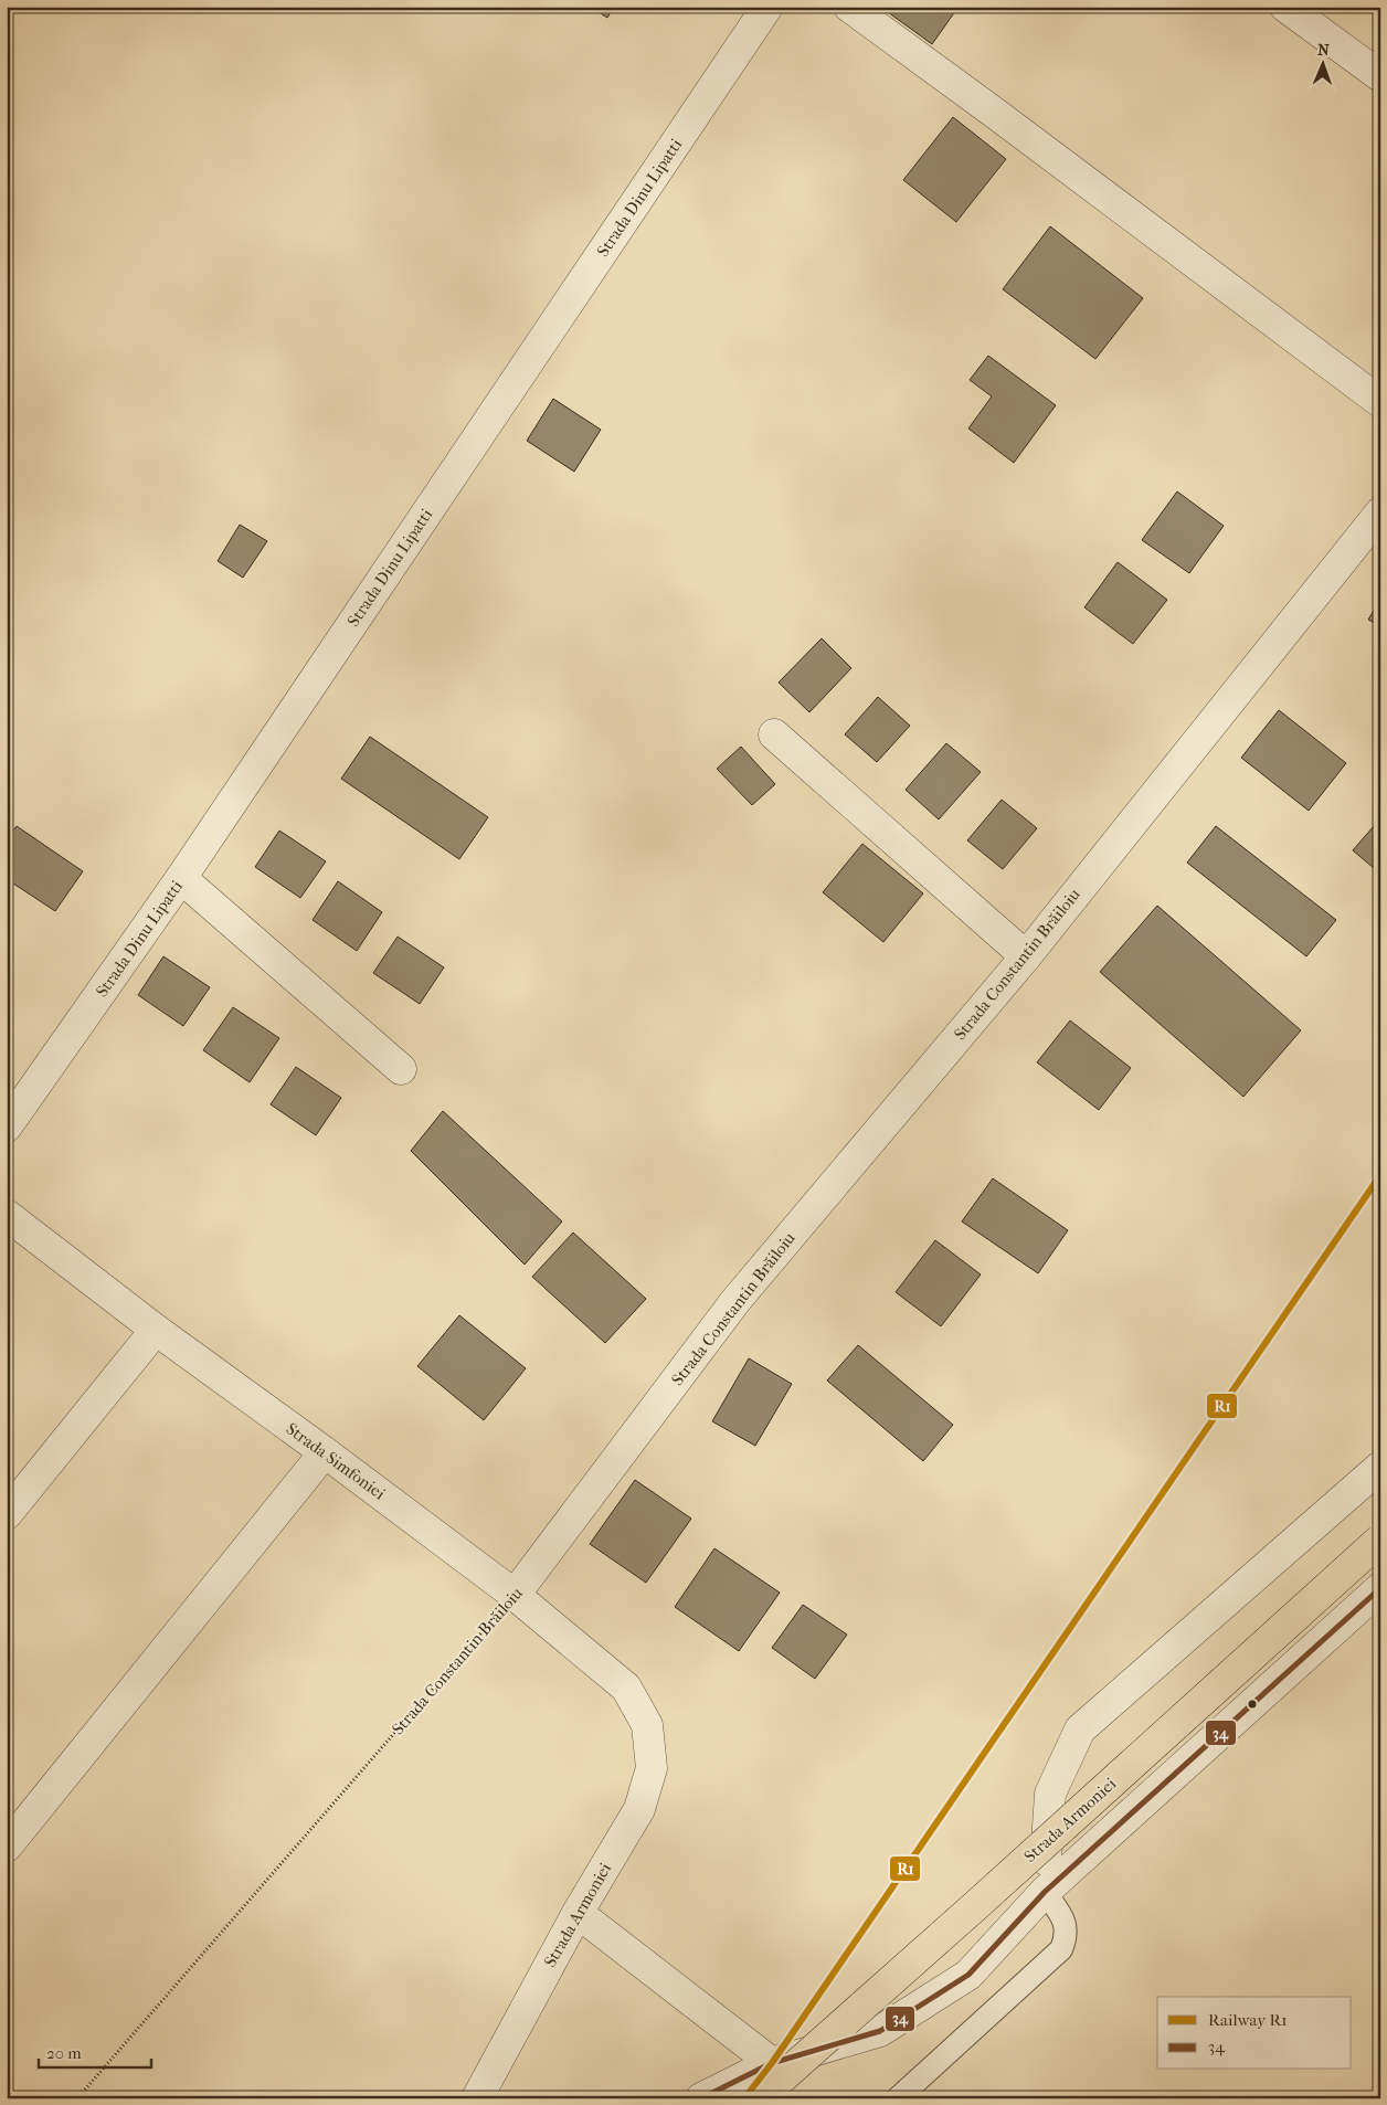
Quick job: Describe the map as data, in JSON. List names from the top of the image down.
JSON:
{
  "streets": {
    "main road": ["Strada Armoniei"],
    "street": ["Strada Dinu Lipatti", "Strada Constantin Brăiloiu", "Strada Simfoniei"]
  },
  "crossings": [
    ["Strada Constantin Brăiloiu", "Strada Simfoniei"],
    ["Strada Simfoniei", "Strada Armoniei"]
  ],
  "lines": ["rail line R1", "transit line 34"],
  "legend": ["Railway R1", "34"],
  "scale_bar": "20 m",
  "north": "top"
}
